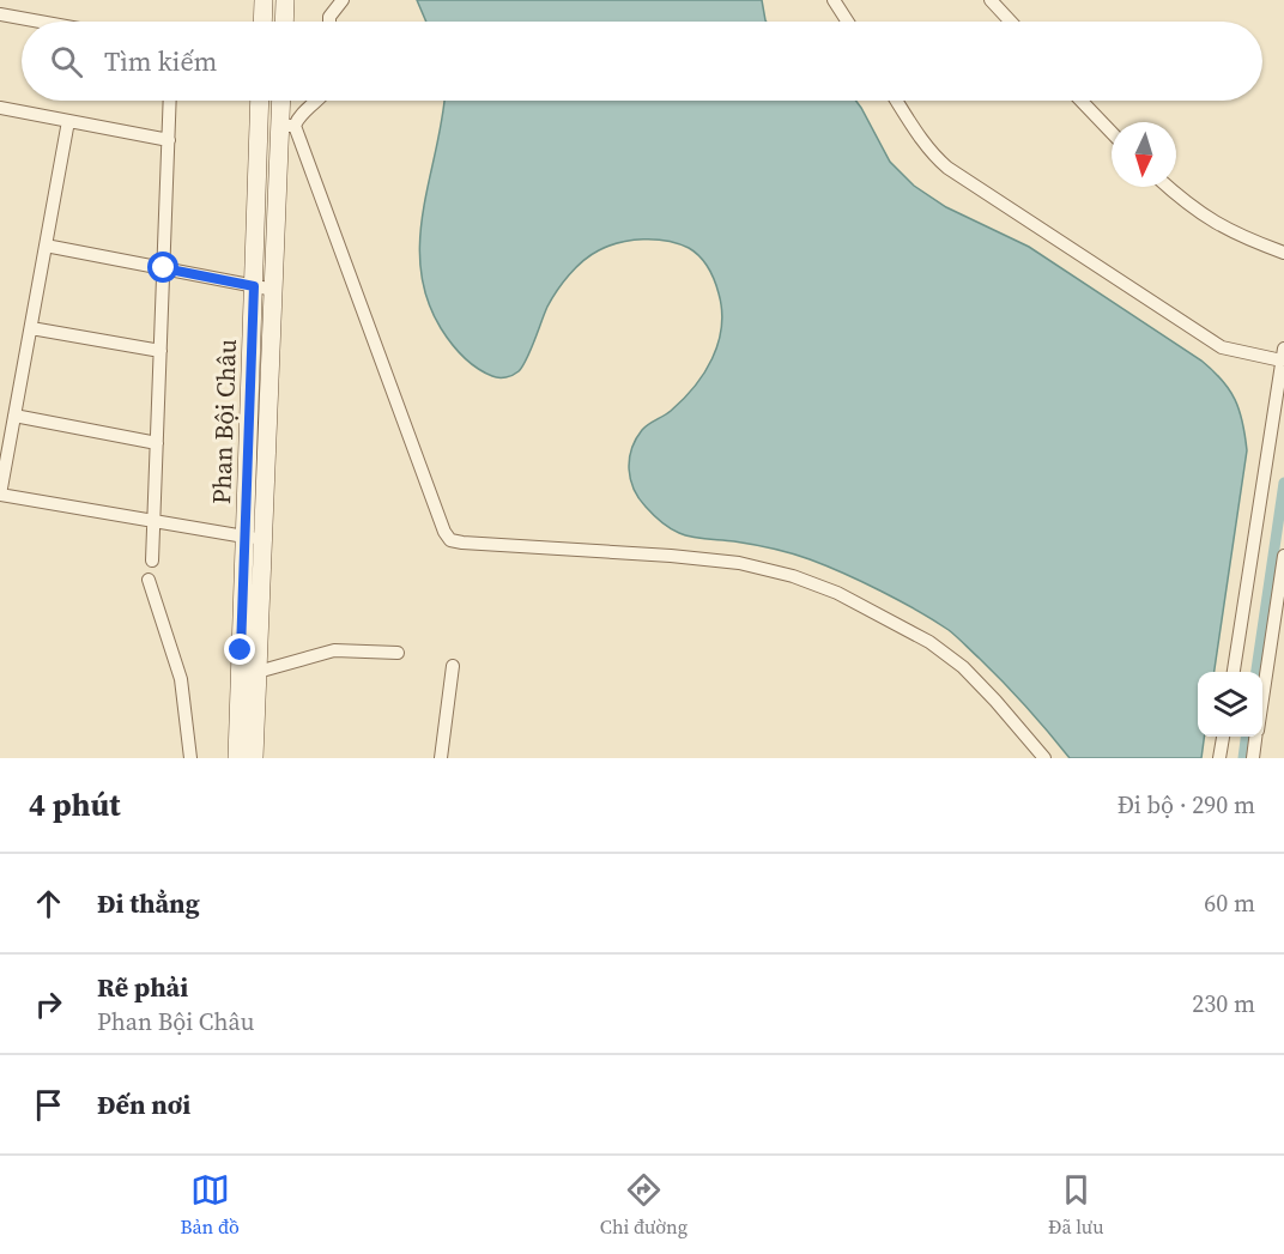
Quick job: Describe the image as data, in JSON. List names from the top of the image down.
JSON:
{
  "streets": {
    "street": ["Phan Bội Châu"]
  },
  "north": "bottom",
  "page": {
    "search": "Tìm kiếm",
    "heading": ["4 phút", "Đi bộ · 290 m"],
    "list": [
      ["Đi thẳng", "60 m"],
      ["Rẽ phải", "Phan Bội Châu", "230 m"],
      "Đến nơi"
    ],
    "nav": ["Bản đồ", "Chỉ đường", "Đã lưu"]
  }
}
